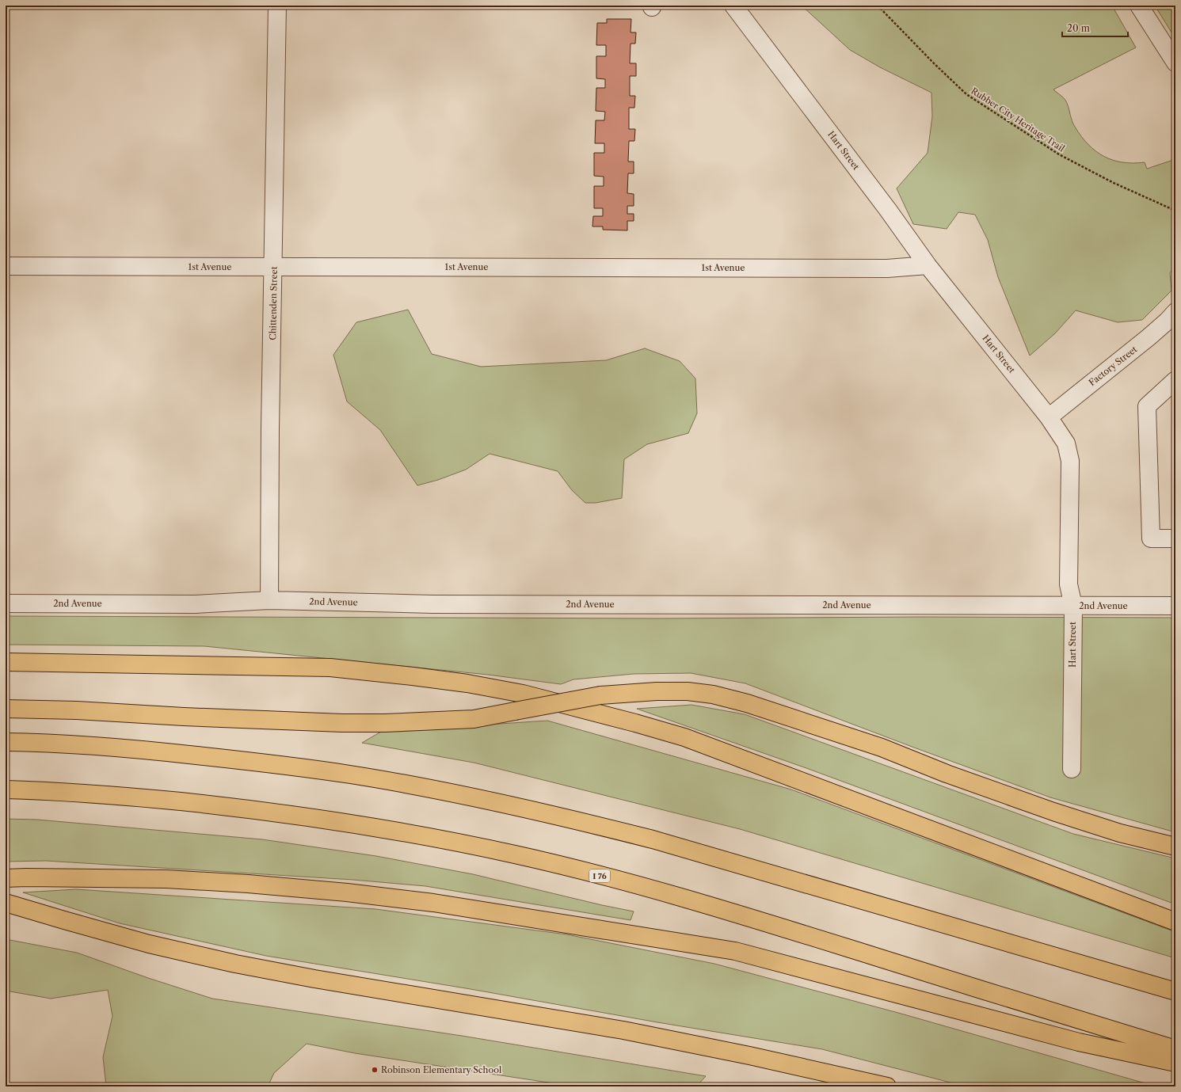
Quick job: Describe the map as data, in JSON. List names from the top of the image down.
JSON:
{
  "streets": {
    "highway": ["I 76"],
    "street": [
      "Hart Street",
      "1st Avenue",
      "Chittenden Street",
      "Factory Street",
      "2nd Avenue"
    ],
    "path": ["Rubber City Heritage Trail"]
  },
  "crossings": [
    ["Hart Street", "1st Avenue"],
    ["Hart Street", "Factory Street"],
    ["Hart Street", "2nd Avenue"],
    ["1st Avenue", "Chittenden Street"],
    ["Chittenden Street", "2nd Avenue"]
  ],
  "places": ["Robinson Elementary School"],
  "scale_bar": "20 m"
}
